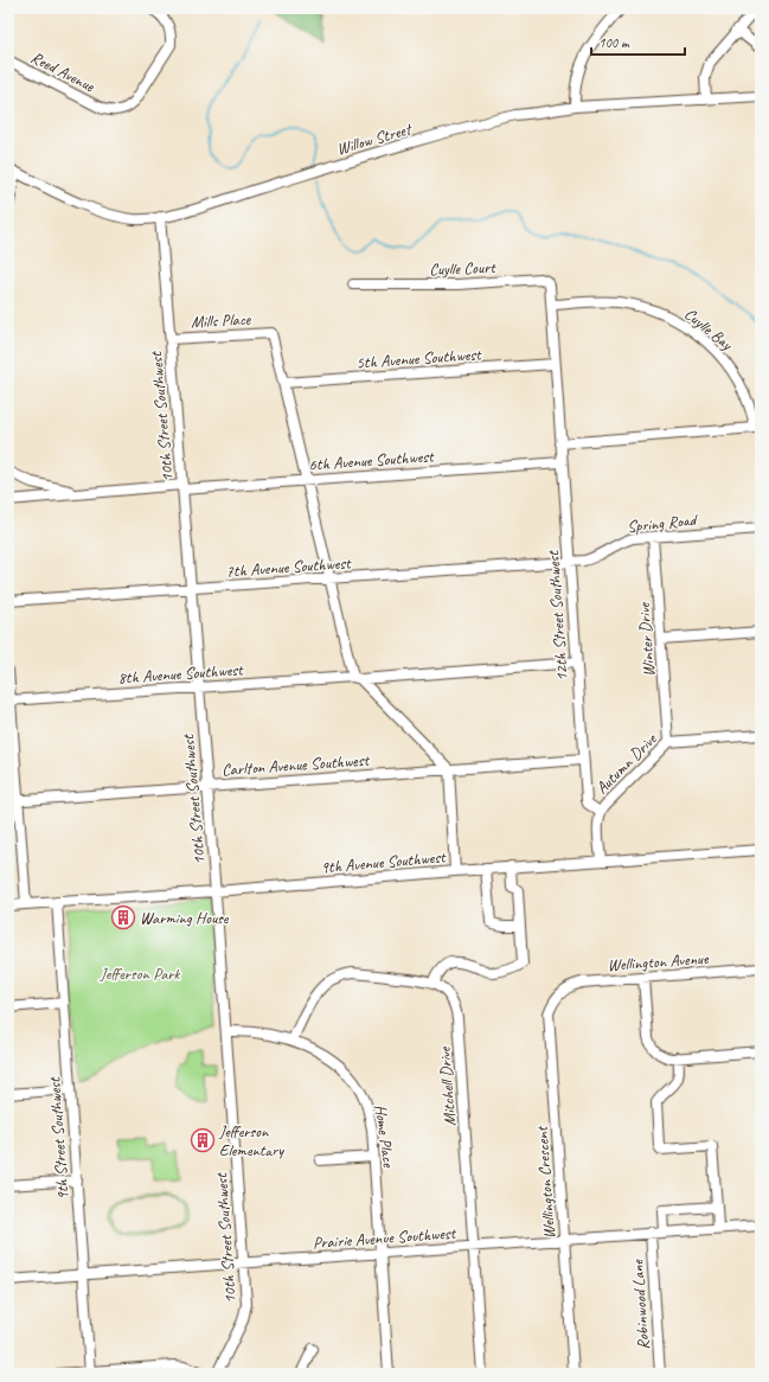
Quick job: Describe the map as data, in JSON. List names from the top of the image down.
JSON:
{
  "streets": {
    "street": [
      "Reed Avenue",
      "Willow Street",
      "Cuylle Court",
      "Mills Place",
      "Cuylle Bay",
      "5th Avenue Southwest",
      "10th Street Southwest",
      "6th Avenue Southwest",
      "Spring Road",
      "7th Avenue Southwest",
      "12th Street Southwest",
      "Winter Drive",
      "8th Avenue Southwest",
      "Autumn Drive",
      "Carlton Avenue Southwest",
      "9th Avenue Southwest",
      "Wellington Avenue",
      "Mitchell Drive",
      "Home Place",
      "9th Street Southwest",
      "Wellington Crescent",
      "Prairie Avenue Southwest",
      "Robinwood Lane"
    ]
  },
  "crossings": [
    ["Willow Street", "10th Street Southwest"],
    ["Cuylle Court", "Cuylle Bay"],
    ["Mills Place", "5th Avenue Southwest"],
    ["Mills Place", "10th Street Southwest"],
    ["Cuylle Bay", "12th Street Southwest"],
    ["5th Avenue Southwest", "12th Street Southwest"],
    ["10th Street Southwest", "6th Avenue Southwest"],
    ["10th Street Southwest", "7th Avenue Southwest"],
    ["10th Street Southwest", "8th Avenue Southwest"],
    ["10th Street Southwest", "Carlton Avenue Southwest"],
    ["10th Street Southwest", "9th Avenue Southwest"],
    ["10th Street Southwest", "Home Place"],
    ["10th Street Southwest", "Prairie Avenue Southwest"],
    ["6th Avenue Southwest", "12th Street Southwest"],
    ["Spring Road", "7th Avenue Southwest"],
    ["Spring Road", "12th Street Southwest"],
    ["Spring Road", "Winter Drive"],
    ["7th Avenue Southwest", "12th Street Southwest"],
    ["12th Street Southwest", "8th Avenue Southwest"],
    ["12th Street Southwest", "Autumn Drive"],
    ["12th Street Southwest", "Carlton Avenue Southwest"],
    ["Winter Drive", "Autumn Drive"],
    ["9th Avenue Southwest", "9th Street Southwest"],
    ["Wellington Avenue", "Wellington Crescent"],
    ["Mitchell Drive", "Prairie Avenue Southwest"],
    ["Home Place", "Prairie Avenue Southwest"],
    ["9th Street Southwest", "Prairie Avenue Southwest"],
    ["Wellington Crescent", "Prairie Avenue Southwest"],
    ["Prairie Avenue Southwest", "Robinwood Lane"]
  ],
  "parks": ["Jefferson Park"],
  "places": {
    "building": ["Warming House", "Jefferson Elementary"]
  },
  "scale_bar": "100 m"
}
